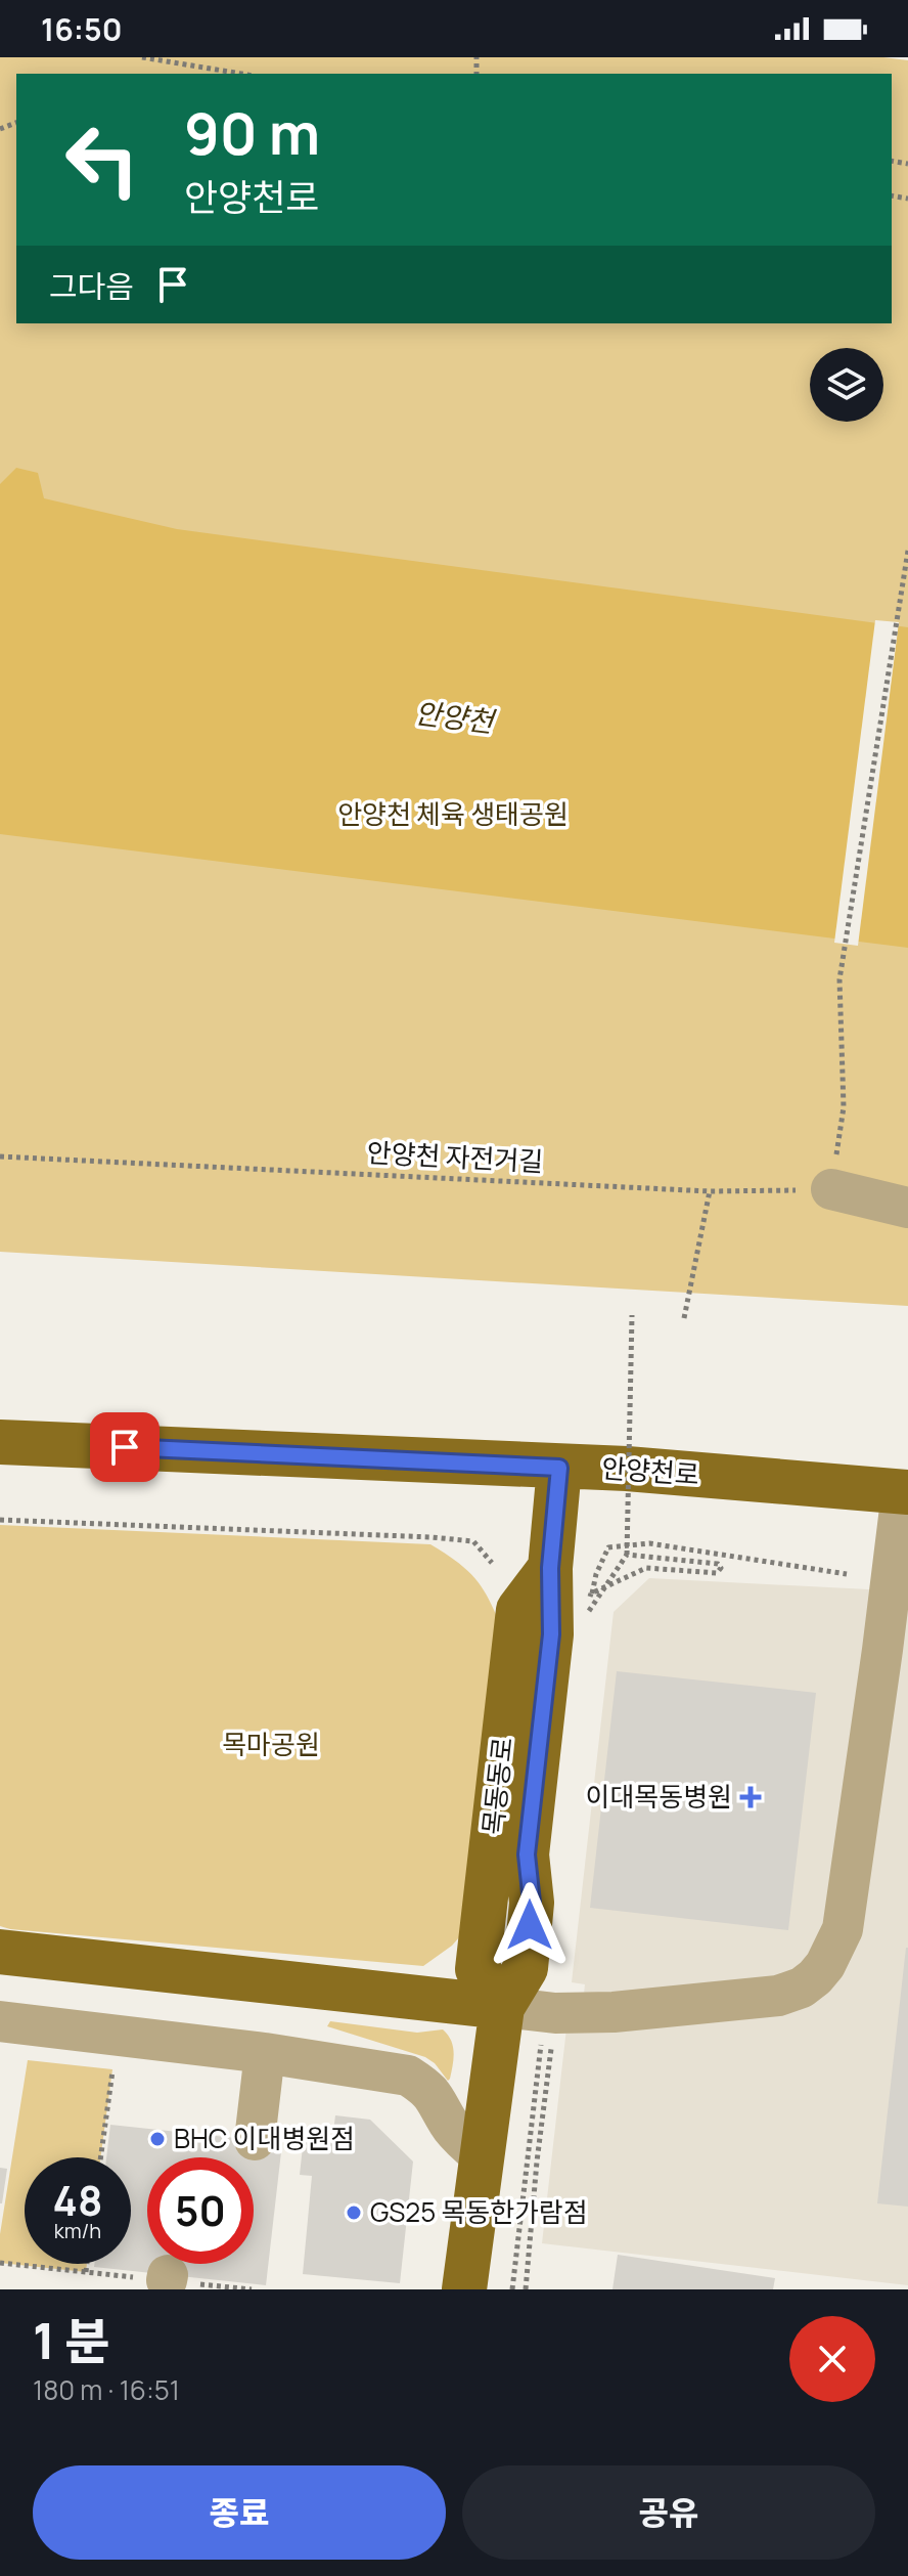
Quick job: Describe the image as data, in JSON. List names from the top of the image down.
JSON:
{
  "streets": {
    "main road": ["안양천로", "목동동로"],
    "path": ["안양천 자전거길"]
  },
  "crossings": [
    ["안양천로", "목동동로"]
  ],
  "water": ["안양천"],
  "parks": ["안양천 체육 생태공원", "목마공원"],
  "places": {
    "health": ["이대목동병원"],
    "other": ["BHC 이대병원점", "GS25 목동한가람점"]
  },
  "page": {
    "status": "16:50",
    "turn": ["90 m", "안양천로"],
    "then": "그다음",
    "speed": "48 km/h",
    "limit": "50",
    "heading": ["1 분", "180 m · 16:51"],
    "buttons": ["종료", "공유"]
  }
}
